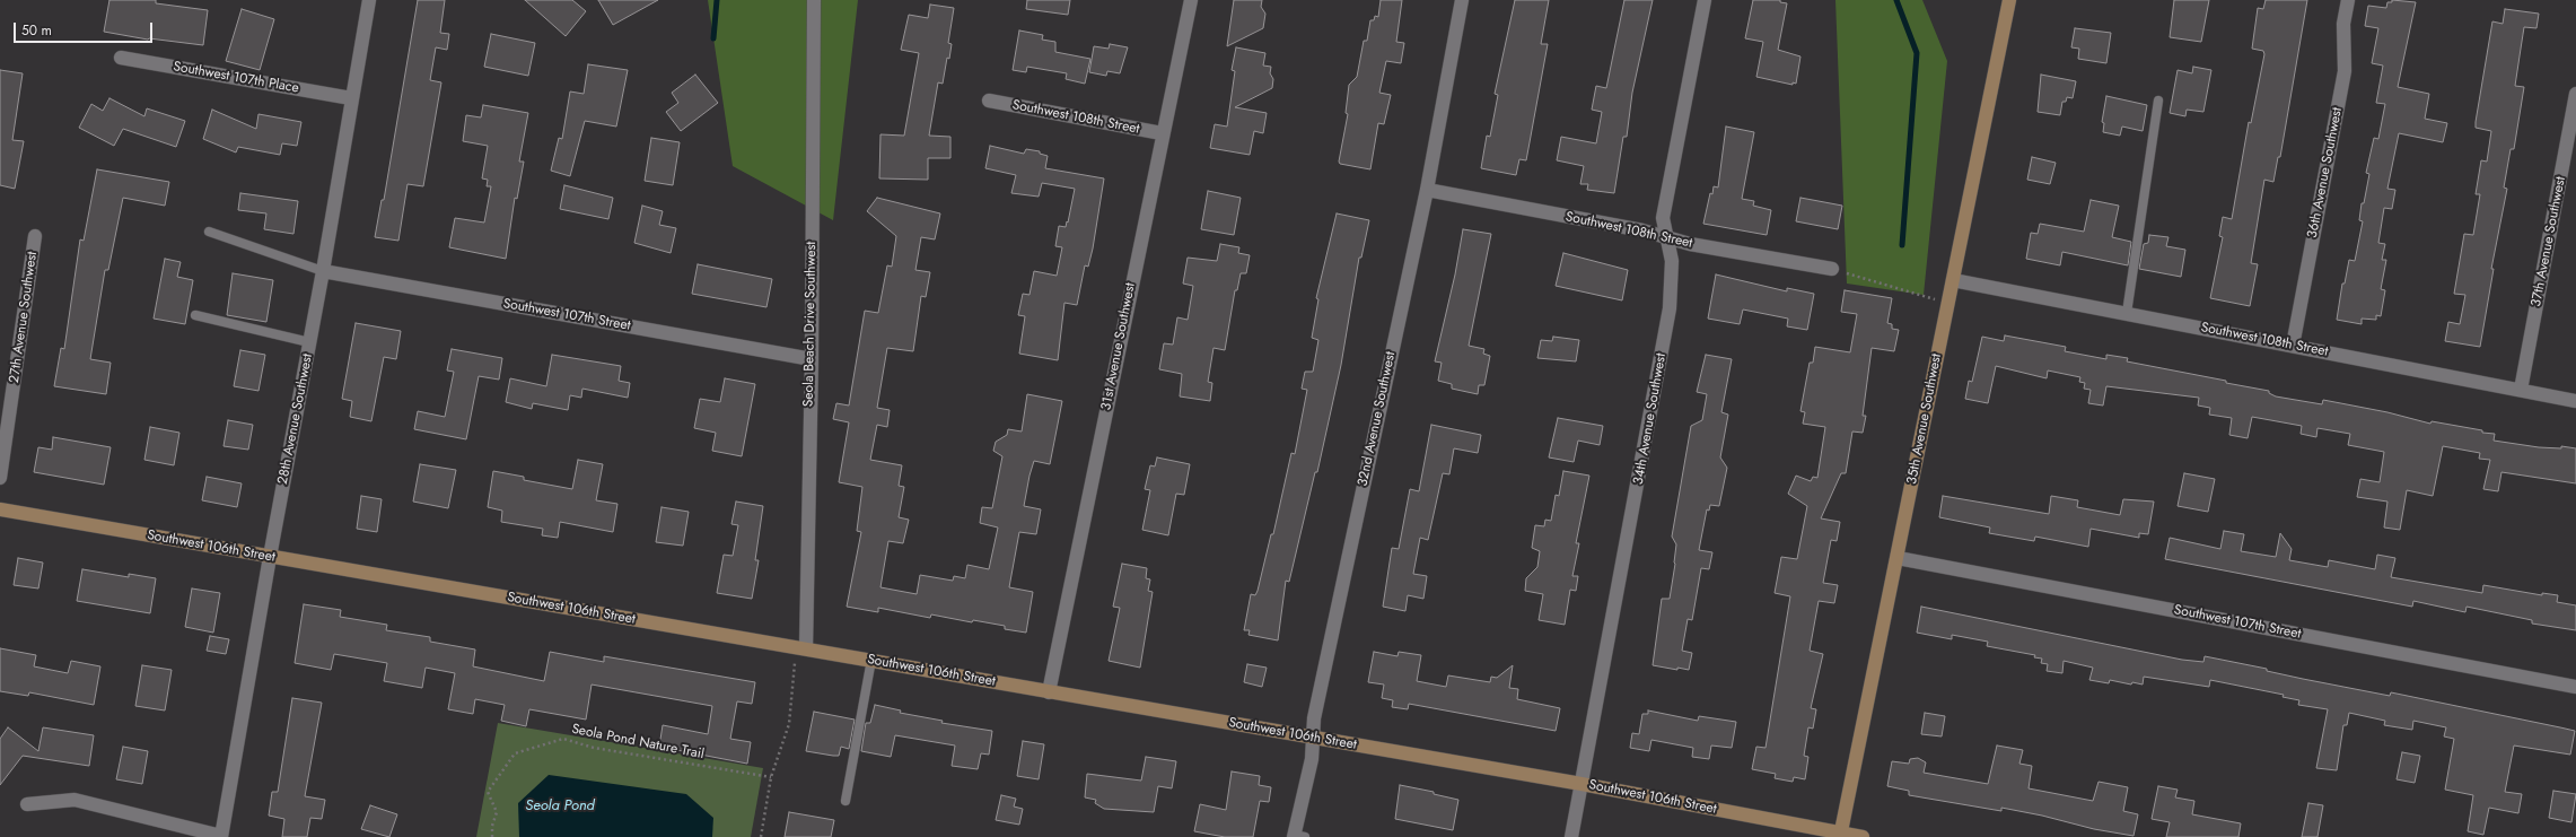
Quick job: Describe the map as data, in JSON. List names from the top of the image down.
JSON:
{
  "streets": {
    "street": [
      "Southwest 107th Place",
      "Southwest 108th Street",
      "36th Avenue Southwest",
      "37th Avenue Southwest",
      "Southwest 107th Street",
      "27th Avenue Southwest",
      "Seola Beach Drive Southwest",
      "31st Avenue Southwest",
      "28th Avenue Southwest",
      "32nd Avenue Southwest",
      "34th Avenue Southwest",
      "35th Avenue Southwest",
      "Southwest 106th Street"
    ],
    "path": ["Seola Pond Nature Trail"]
  },
  "crossings": [
    ["Southwest 107th Place", "28th Avenue Southwest"],
    ["Southwest 108th Street", "36th Avenue Southwest"],
    ["Southwest 108th Street", "37th Avenue Southwest"],
    ["Southwest 108th Street", "31st Avenue Southwest"],
    ["Southwest 108th Street", "32nd Avenue Southwest"],
    ["Southwest 108th Street", "34th Avenue Southwest"],
    ["Southwest 108th Street", "35th Avenue Southwest"],
    ["Southwest 107th Street", "Seola Beach Drive Southwest"],
    ["Southwest 107th Street", "28th Avenue Southwest"],
    ["Southwest 107th Street", "35th Avenue Southwest"],
    ["Seola Beach Drive Southwest", "Southwest 106th Street"],
    ["31st Avenue Southwest", "Southwest 106th Street"],
    ["28th Avenue Southwest", "Southwest 106th Street"],
    ["32nd Avenue Southwest", "Southwest 106th Street"],
    ["34th Avenue Southwest", "Southwest 106th Street"],
    ["35th Avenue Southwest", "Southwest 106th Street"]
  ],
  "water": ["Seola Pond"],
  "scale_bar": "50 m"
}
